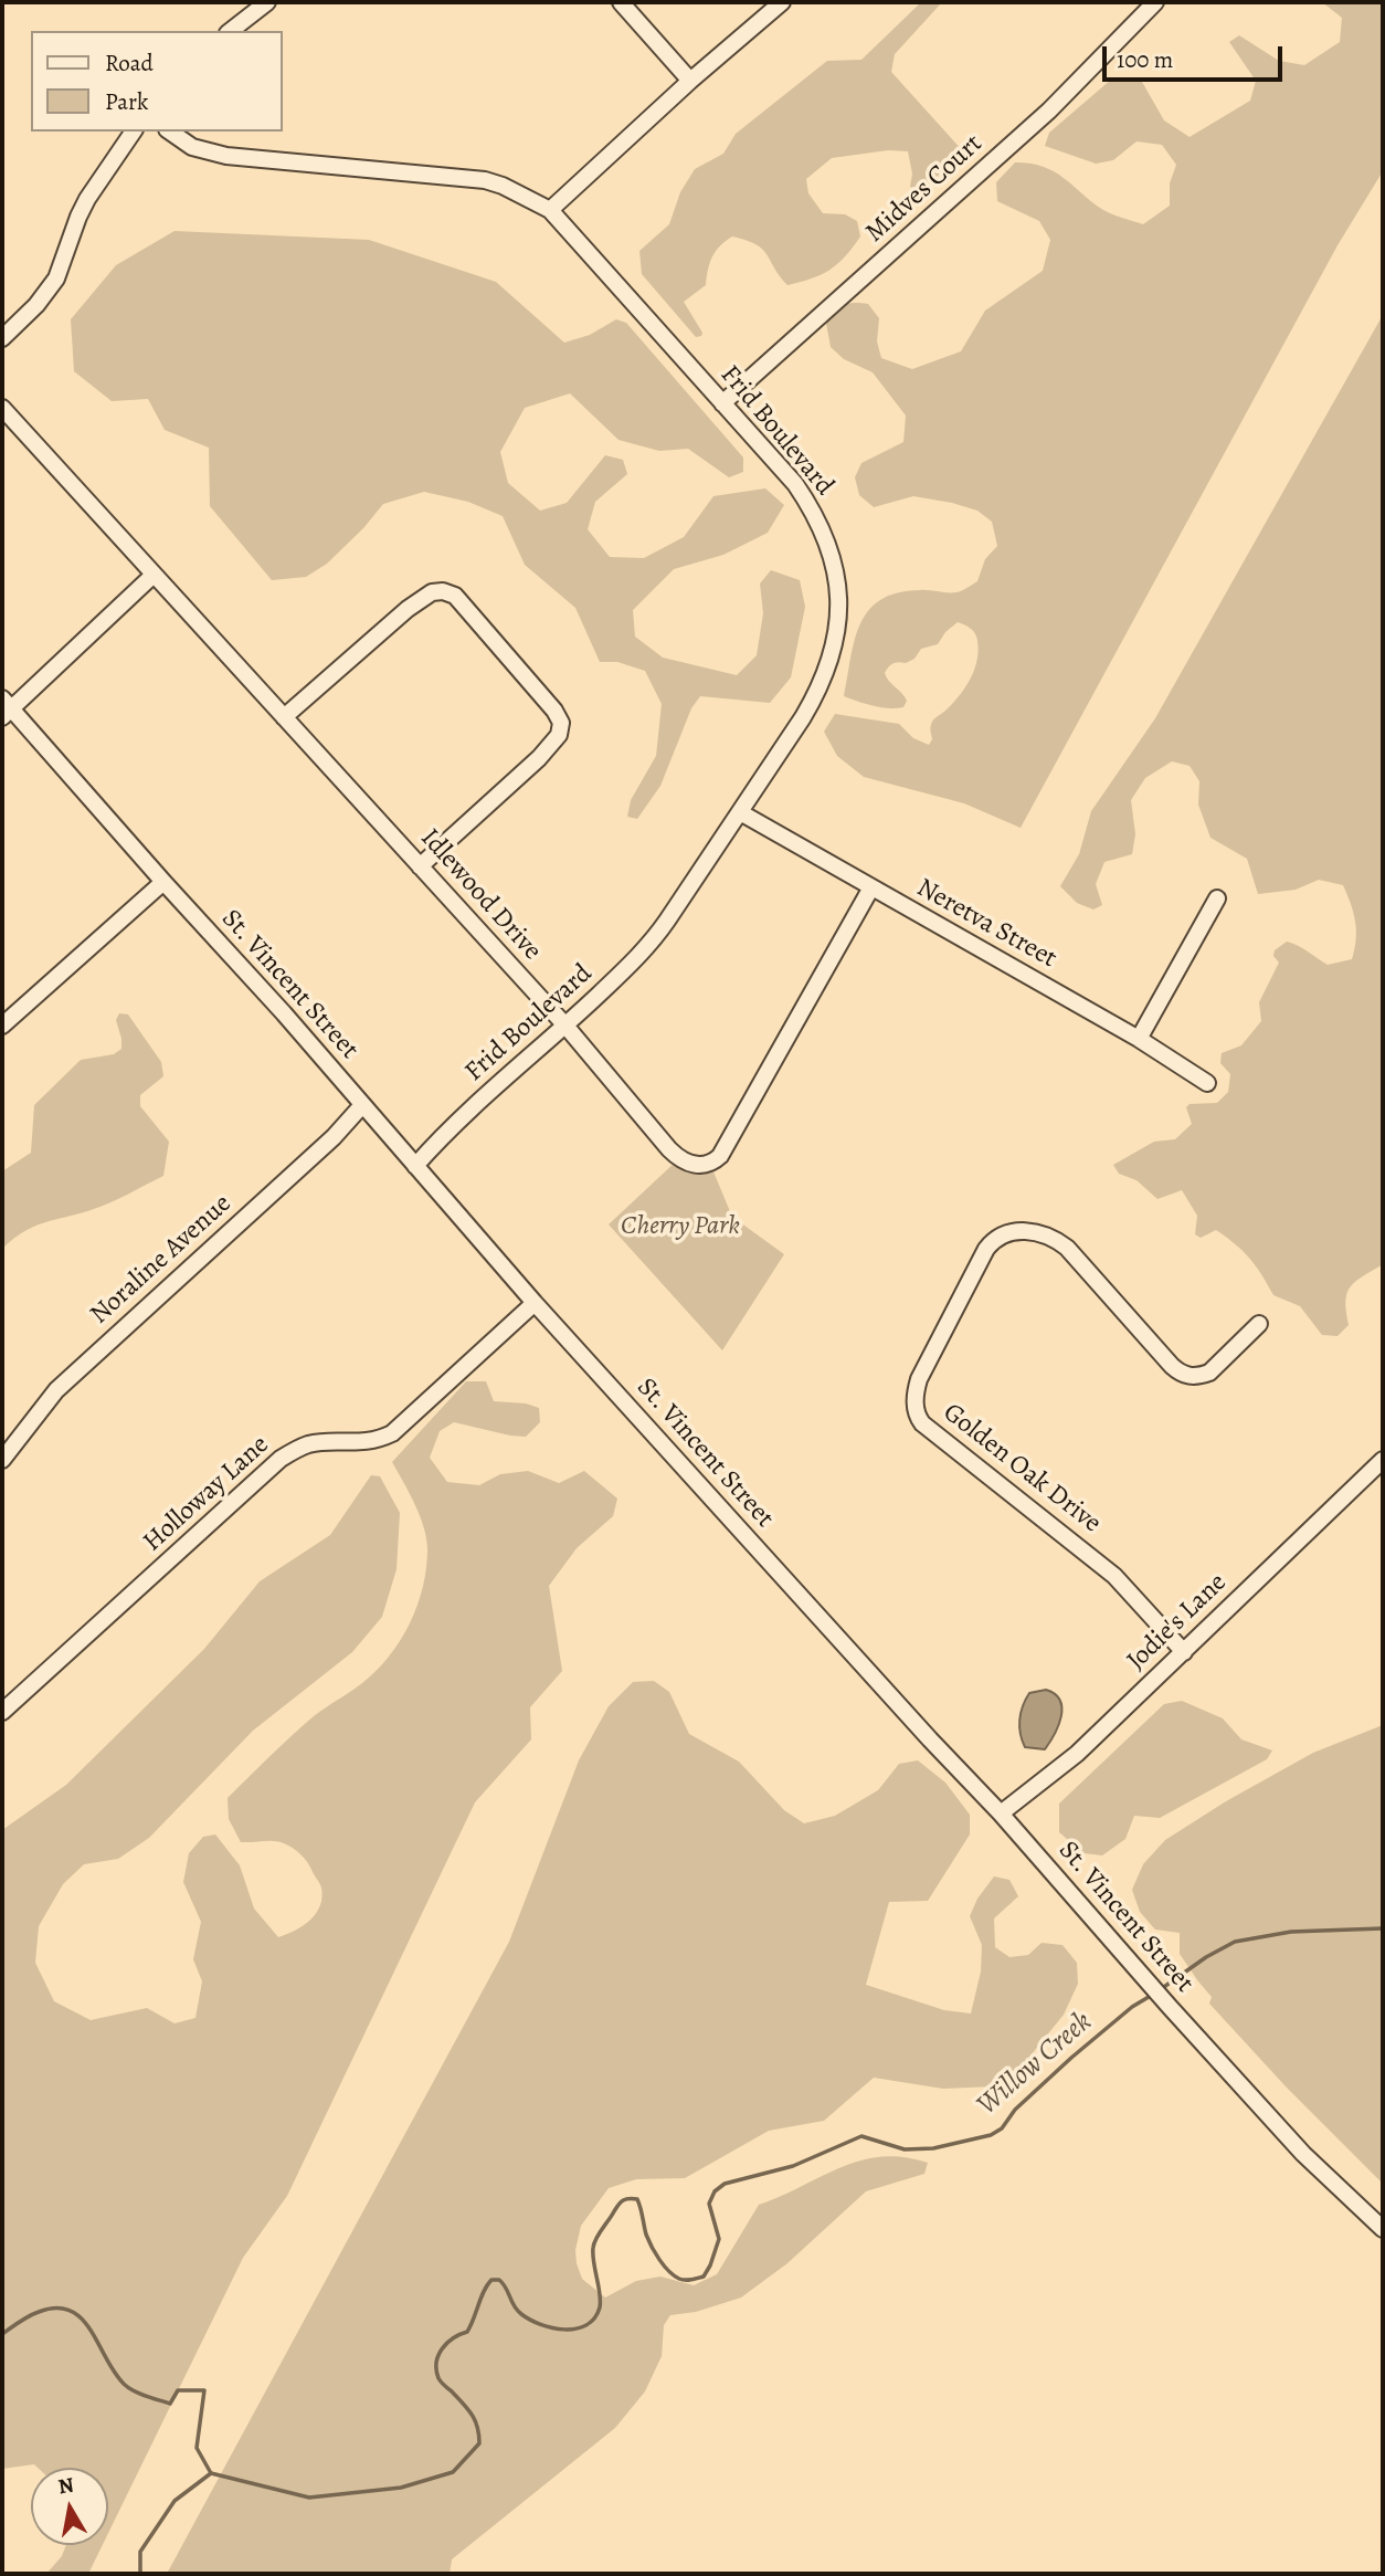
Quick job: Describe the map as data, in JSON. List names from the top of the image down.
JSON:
{
  "streets": {
    "street": [
      "Midves Court",
      "Frid Boulevard",
      "Idlewood Drive",
      "Neretva Street",
      "St. Vincent Street",
      "Noraline Avenue",
      "Golden Oak Drive",
      "Holloway Lane",
      "Jodie's Lane"
    ]
  },
  "crossings": [
    ["Midves Court", "Frid Boulevard"],
    ["Frid Boulevard", "Idlewood Drive"],
    ["Frid Boulevard", "Neretva Street"],
    ["Frid Boulevard", "St. Vincent Street"],
    ["Idlewood Drive", "Neretva Street"],
    ["St. Vincent Street", "Noraline Avenue"],
    ["St. Vincent Street", "Holloway Lane"],
    ["St. Vincent Street", "Jodie's Lane"],
    ["Golden Oak Drive", "Jodie's Lane"]
  ],
  "water": ["Willow Creek"],
  "parks": ["Cherry Park"],
  "legend": ["Road", "Park"],
  "scale_bar": "100 m",
  "north": "top"
}
